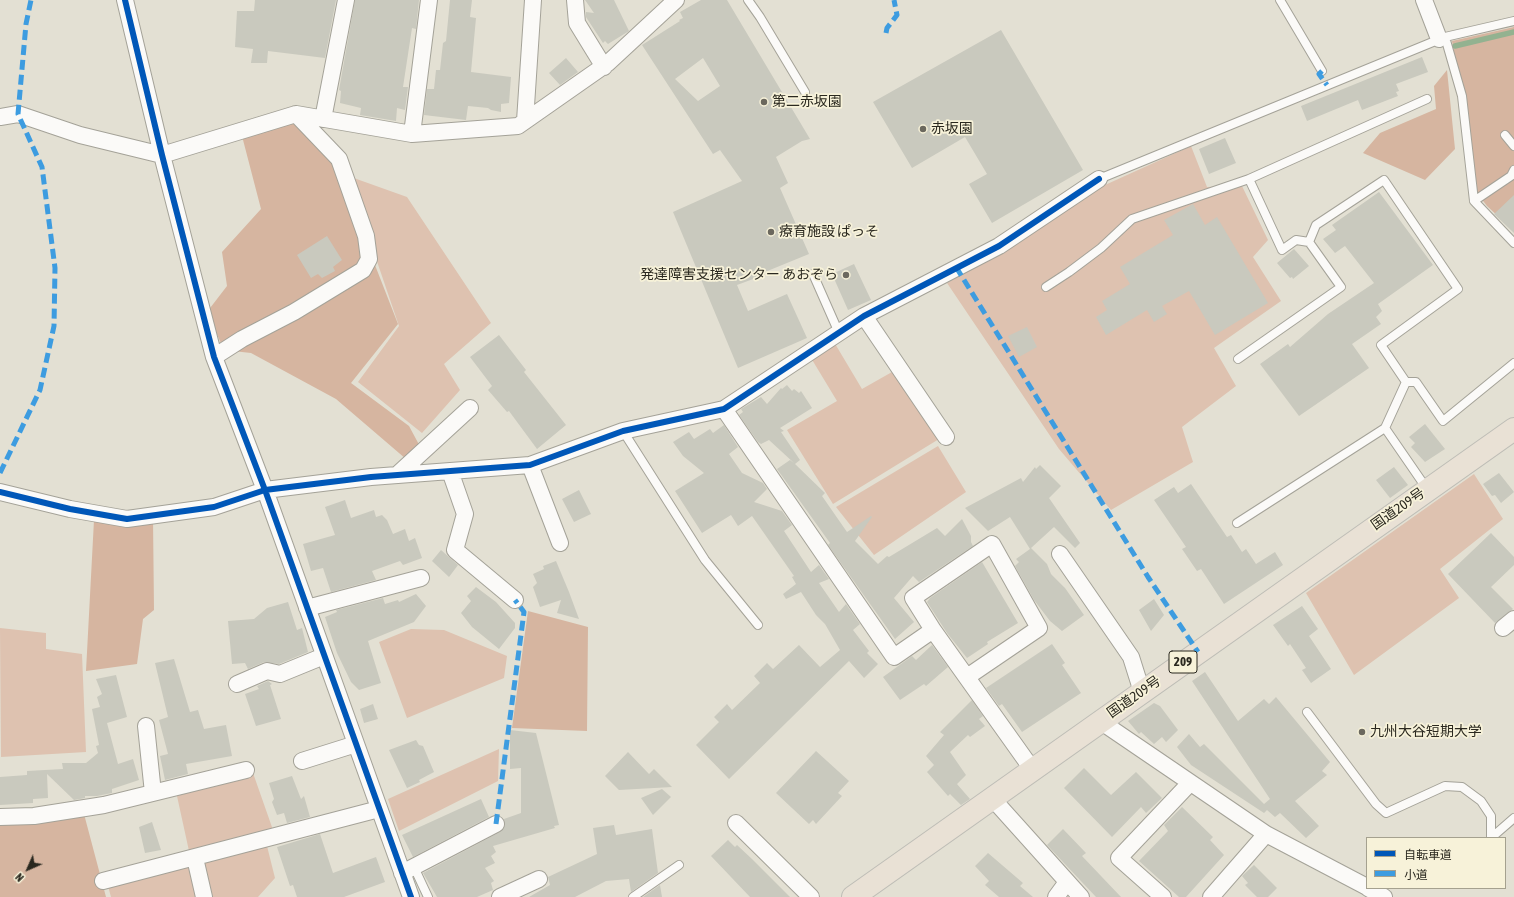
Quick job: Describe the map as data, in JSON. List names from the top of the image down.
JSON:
{
  "streets": {
    "highway": ["国道209号", "209"]
  },
  "places": [
    "第二赤坂園",
    "赤坂園",
    "療育施設 ぱっそ",
    "発達障害支援センター あおぞら",
    "九州大谷短期大学"
  ],
  "legend": ["自転車道", "小道"],
  "north": "bottom left"
}
